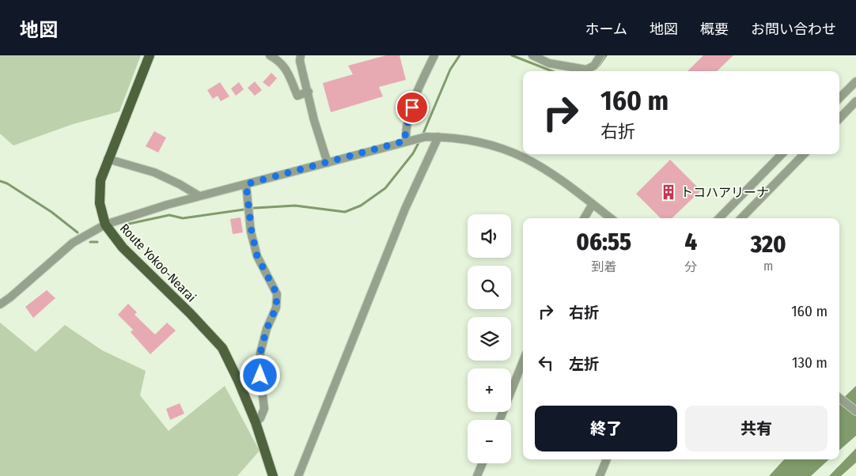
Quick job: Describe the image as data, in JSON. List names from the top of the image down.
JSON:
{
  "streets": {
    "main road": ["Route Yokoo-Nearai"]
  },
  "places": {
    "building": ["トコハアリーナ"]
  },
  "page": {
    "header": "地図",
    "nav": [
      "ホーム",
      "地図",
      "概要",
      "お問い合わせ"
    ],
    "turn": ["160 m", "右折"],
    "map_buttons": ["+", "−"],
    "eta": [
      "06:55",
      "到着",
      "4",
      "分",
      "320",
      "m"
    ],
    "list": [
      {
        "name": "右折",
        "value": "160 m"
      },
      {
        "name": "左折",
        "value": "130 m"
      }
    ],
    "buttons": ["終了", "共有"]
  }
}
